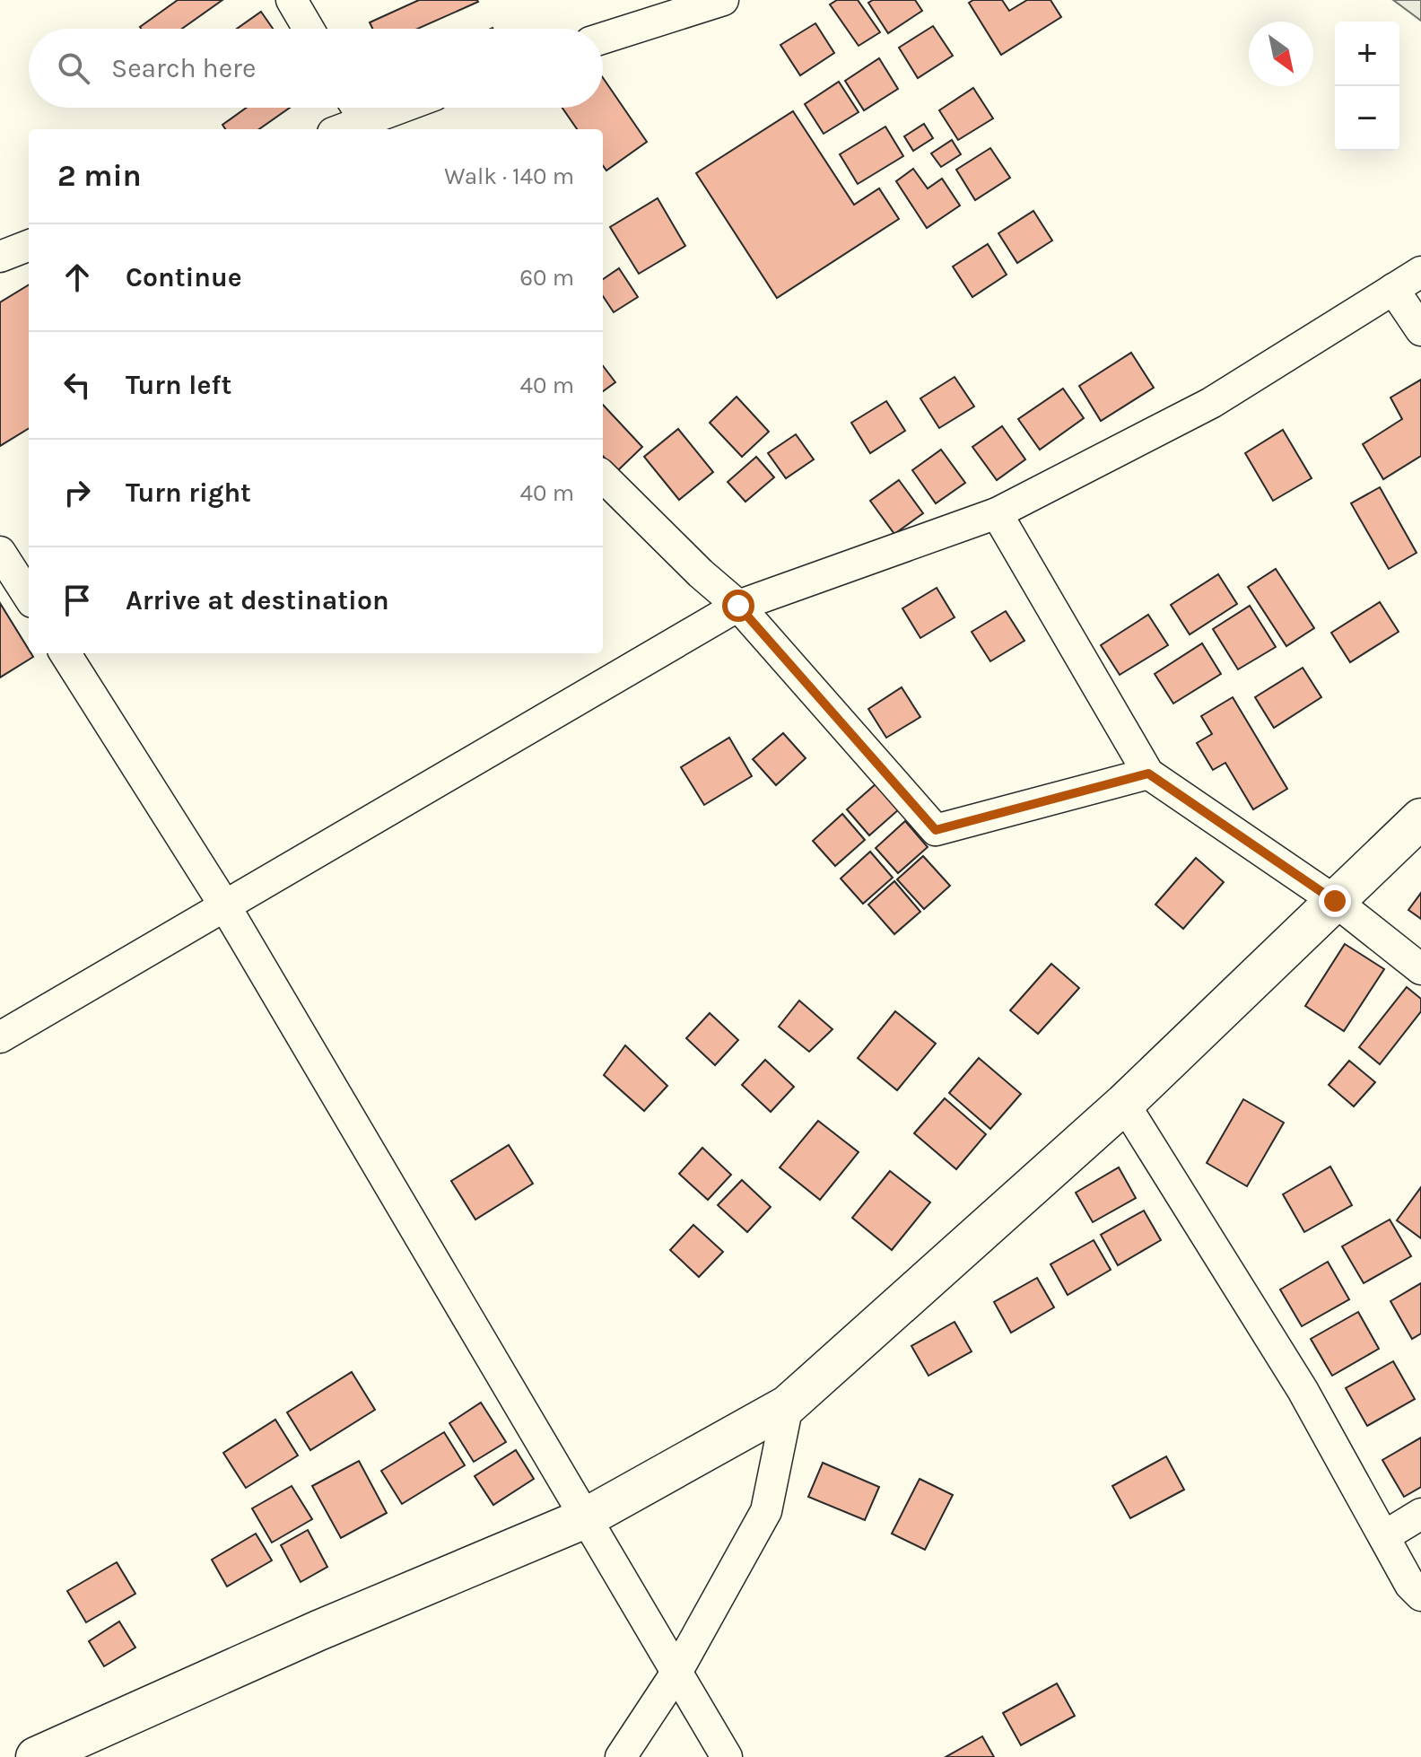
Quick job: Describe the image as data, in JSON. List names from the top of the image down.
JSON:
{
  "north": "bottom right",
  "page": {
    "map_buttons": ["+", "−"],
    "search": "Search here",
    "heading": ["2 min", "Walk · 140 m"],
    "list": [
      ["Continue", "60 m"],
      ["Turn left", "40 m"],
      ["Turn right", "40 m"],
      "Arrive at destination"
    ]
  }
}
